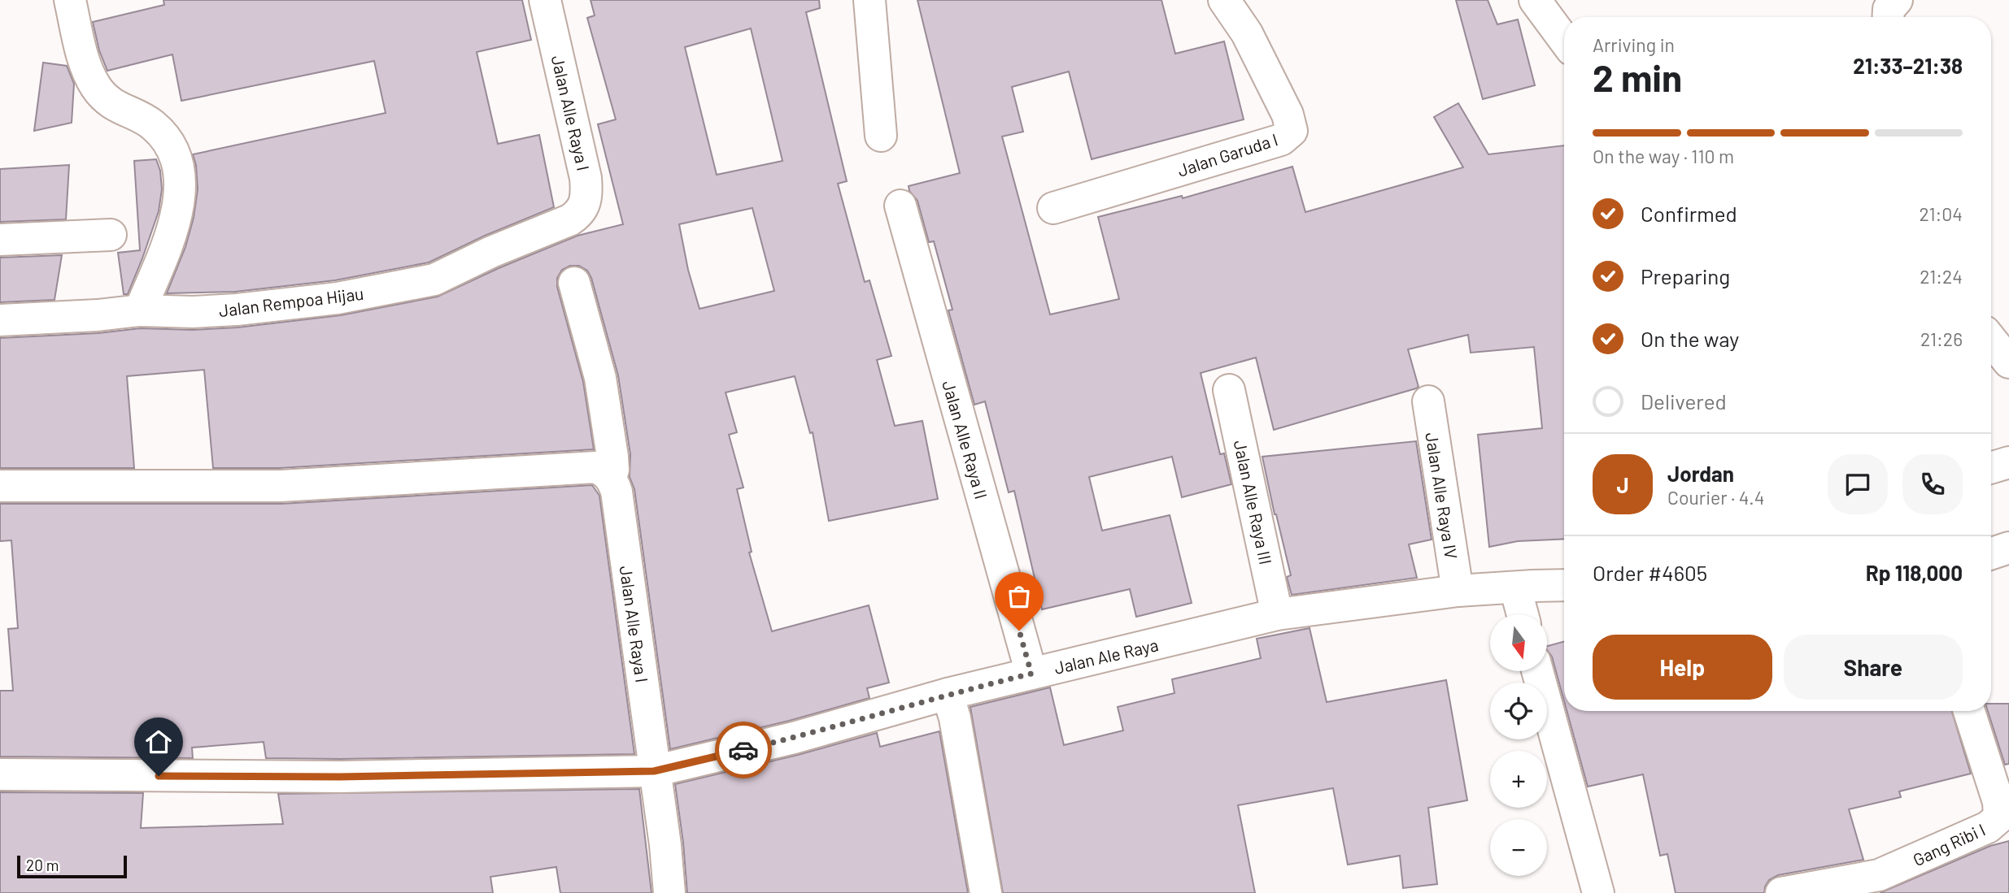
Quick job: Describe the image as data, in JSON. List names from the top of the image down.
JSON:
{
  "streets": {
    "street": [
      "Jalan Alle Raya I",
      "Jalan Garuda I",
      "Jalan Rempoa Hijau",
      "Jalan Alle Raya II",
      "Jalan Alle Raya IV",
      "Jalan Alle Raya III",
      "Jalan Ale Raya",
      "Gang Ribi I"
    ]
  },
  "crossings": [
    ["Jalan Alle Raya I", "Jalan Rempoa Hijau"],
    ["Jalan Alle Raya I", "Jalan Ale Raya"],
    ["Jalan Alle Raya II", "Jalan Ale Raya"],
    ["Jalan Alle Raya IV", "Jalan Ale Raya"],
    ["Jalan Alle Raya III", "Jalan Ale Raya"]
  ],
  "scale_bar": "20 m",
  "north": "bottom",
  "page": {
    "heading": ["2 min", "Arriving in", "21:33–21:38"],
    "panel": [
      "Jordan",
      "Courier · 4.4",
      "Order #4605",
      "Rp 118,000"
    ],
    "bar": "On the way · 110 m",
    "list": [
      ["Confirmed", "21:04"],
      ["Preparing", "21:24"],
      ["On the way", "21:26"],
      "Delivered"
    ],
    "round": "J",
    "map_buttons": ["+", "−"],
    "buttons": ["Help", "Share"],
    "scale": "20 m"
  }
}
